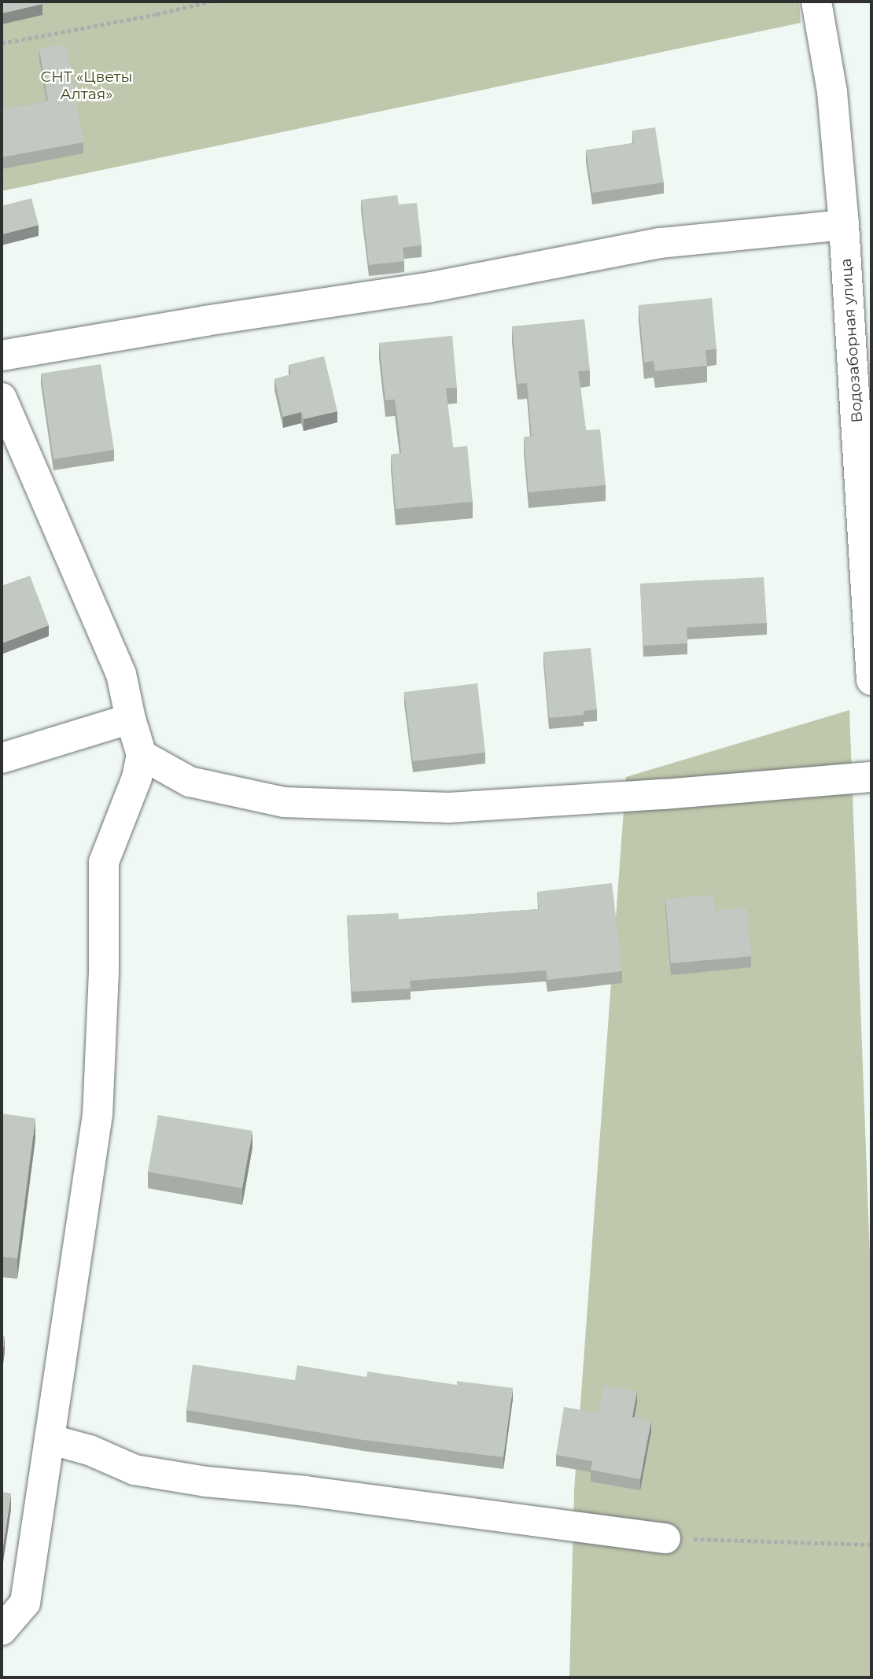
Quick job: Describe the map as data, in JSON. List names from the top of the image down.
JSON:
{
  "streets": {
    "street": ["Водозаборная улица"]
  },
  "parks": ["СНТ «Цветы Алтая»"]
}
